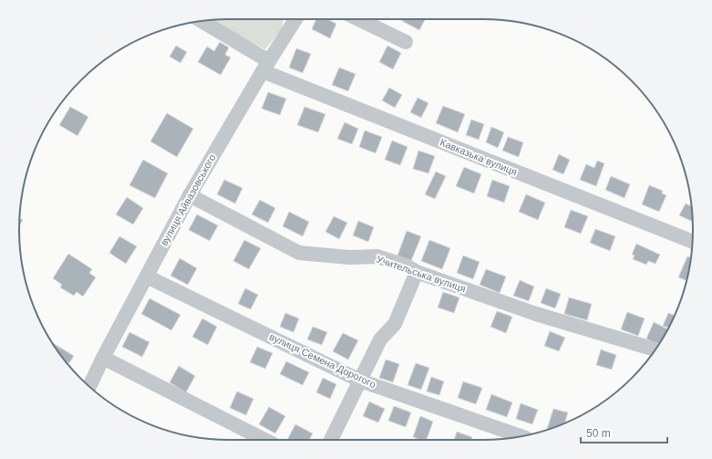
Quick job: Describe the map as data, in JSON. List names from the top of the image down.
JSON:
{
  "streets": {
    "street": [
      "Кавказька вулиця",
      "вулиця Айвазовського",
      "Учительська вулиця",
      "вулиця Семена Дорогого"
    ]
  },
  "crossings": [
    ["Кавказька вулиця", "вулиця Айвазовського"],
    ["вулиця Айвазовського", "Учительська вулиця"],
    ["вулиця Айвазовського", "вулиця Семена Дорогого"]
  ],
  "scale_bar": "50 m"
}
